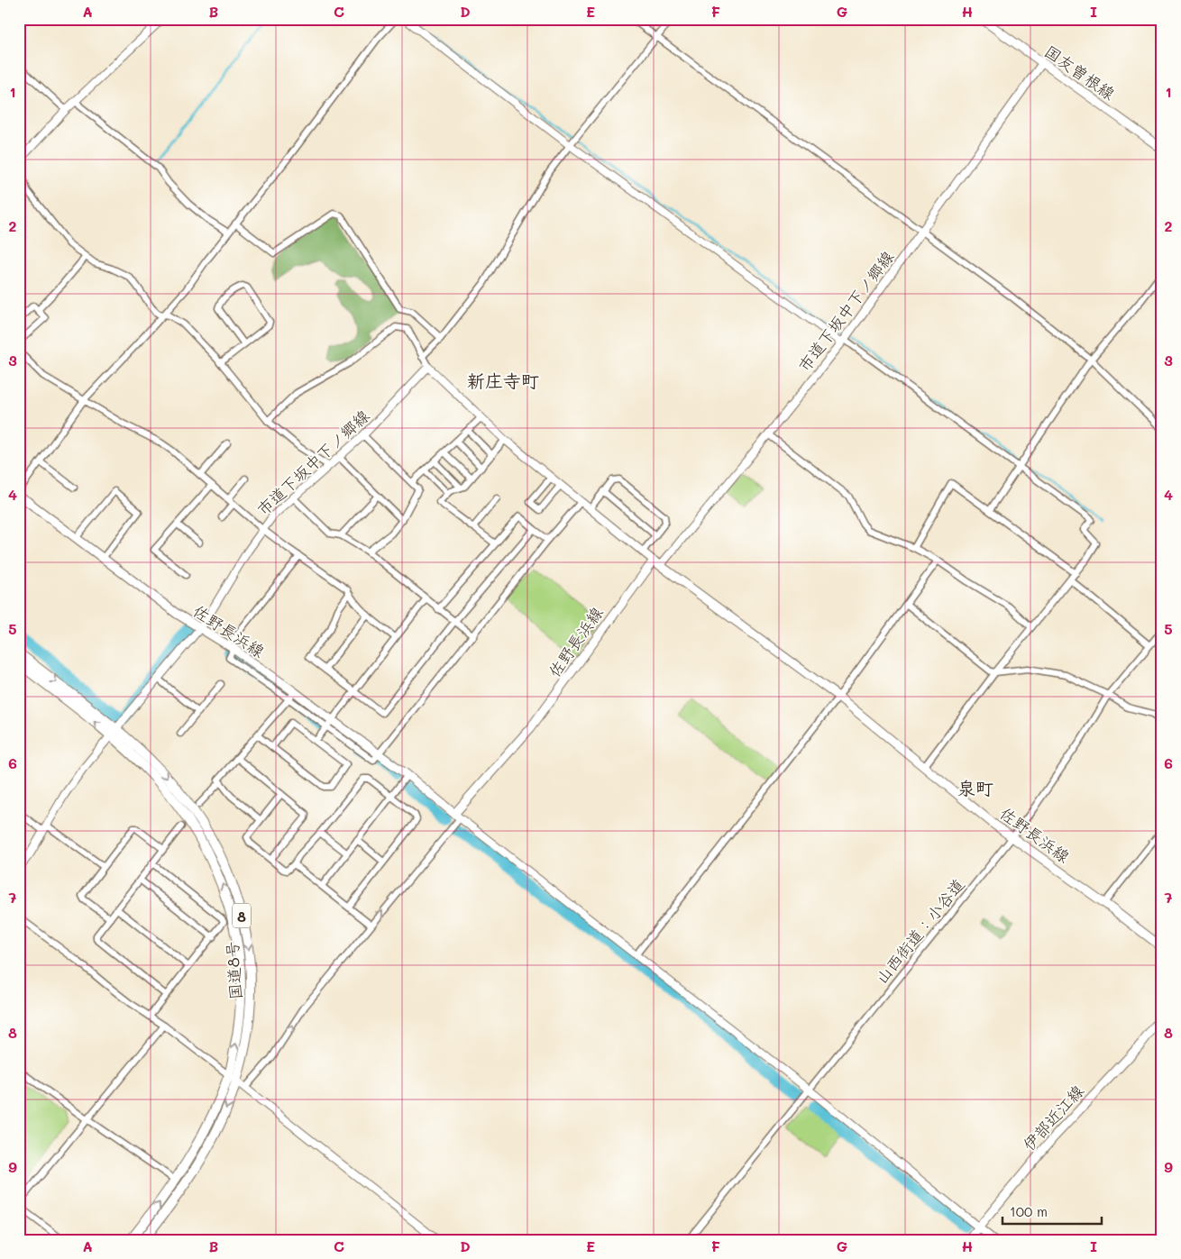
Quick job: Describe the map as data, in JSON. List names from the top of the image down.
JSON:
{
  "streets": {
    "highway": ["8", "国道8号"],
    "main road": ["国友曽根線", "佐野長浜線", "伊部近江線"],
    "street": ["市道下坂中下ノ郷線", "山西街道：小谷道"]
  },
  "crossings": [
    ["国友曽根線", "市道下坂中下ノ郷線"],
    ["市道下坂中下ノ郷線", "佐野長浜線"],
    ["市道下坂中下ノ郷線", "国道8号"],
    ["佐野長浜線", "山西街道：小谷道"]
  ],
  "districts": ["新庄寺町", "泉町"],
  "scale_bar": "100 m",
  "grid": {
    "columns": [
      "A",
      "B",
      "C",
      "D",
      "E",
      "F",
      "G",
      "H",
      "I"
    ],
    "rows": [
      "1",
      "2",
      "3",
      "4",
      "5",
      "6",
      "7",
      "8",
      "9"
    ]
  }
}
